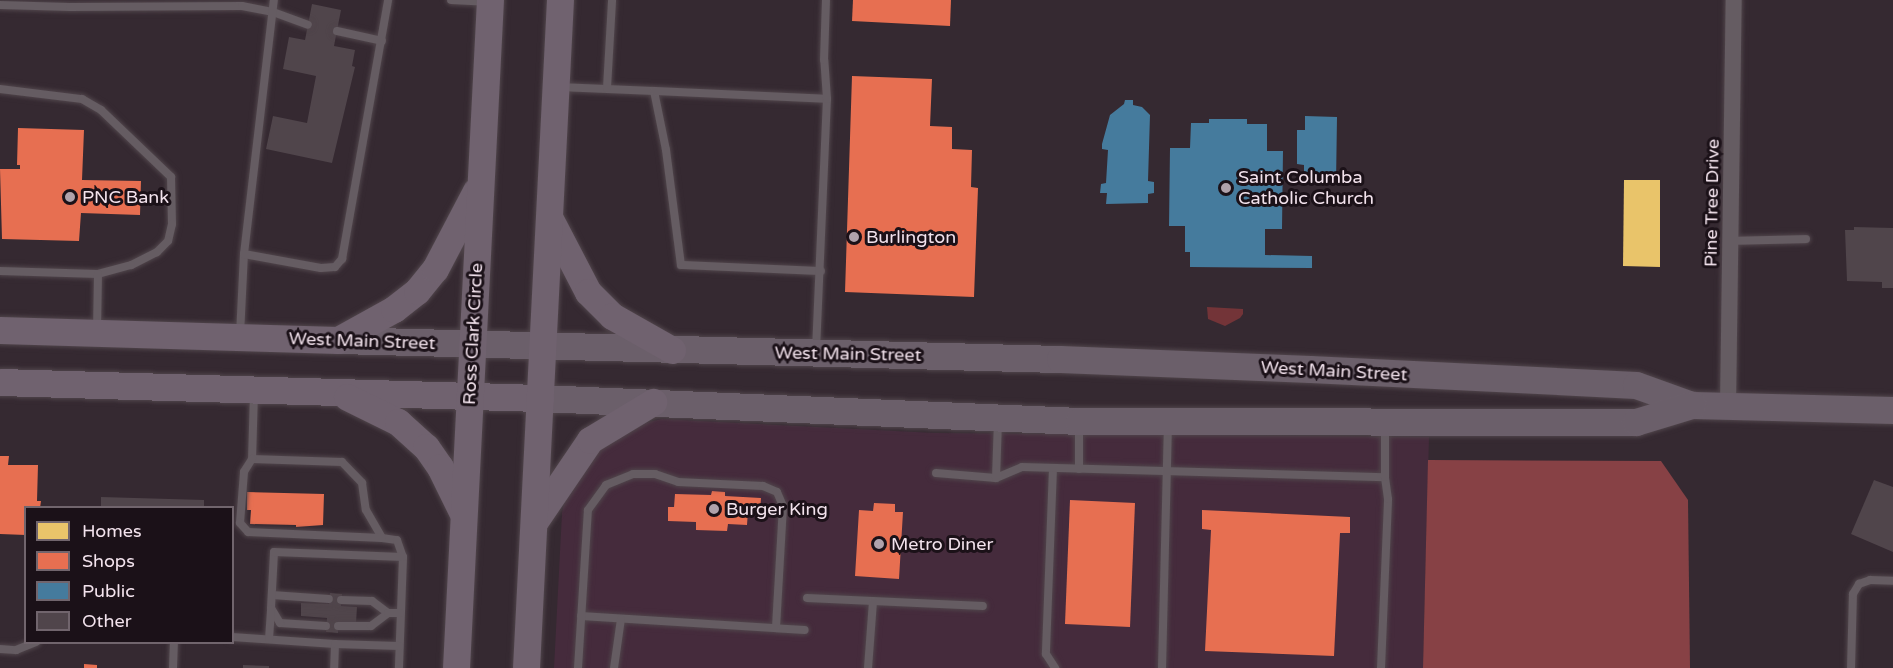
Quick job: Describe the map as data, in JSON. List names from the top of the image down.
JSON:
{
  "streets": {
    "highway": ["Ross Clark Circle", "West Main Street"],
    "street": ["Pine Tree Drive"]
  },
  "crossings": [
    ["Pine Tree Drive", "West Main Street"],
    ["Ross Clark Circle", "West Main Street"]
  ],
  "places": [
    "Saint Columba Catholic Church",
    "PNC Bank",
    "Burlington",
    "Burger King",
    "Metro Diner"
  ],
  "legend": [
    "Homes",
    "Shops",
    "Public",
    "Other"
  ]
}
